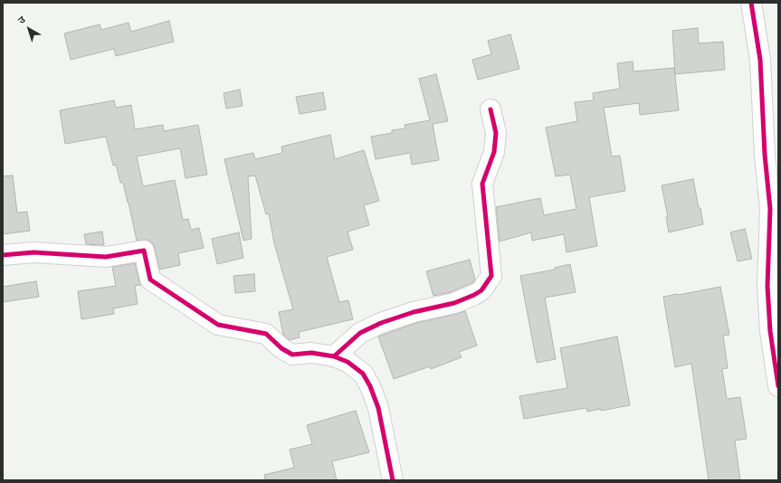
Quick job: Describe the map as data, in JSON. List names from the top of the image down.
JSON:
{
  "north": "top left"
}
